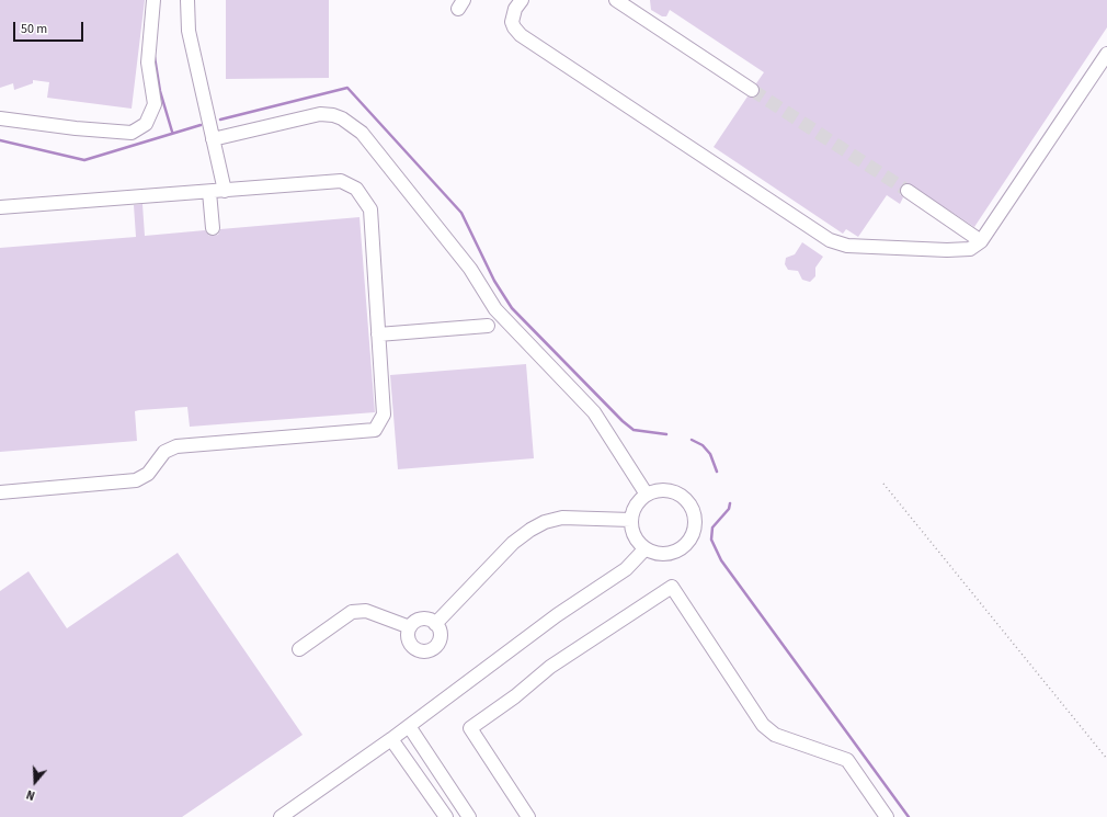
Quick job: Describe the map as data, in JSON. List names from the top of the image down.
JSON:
{
  "scale_bar": "50 m",
  "north": "bottom"
}
